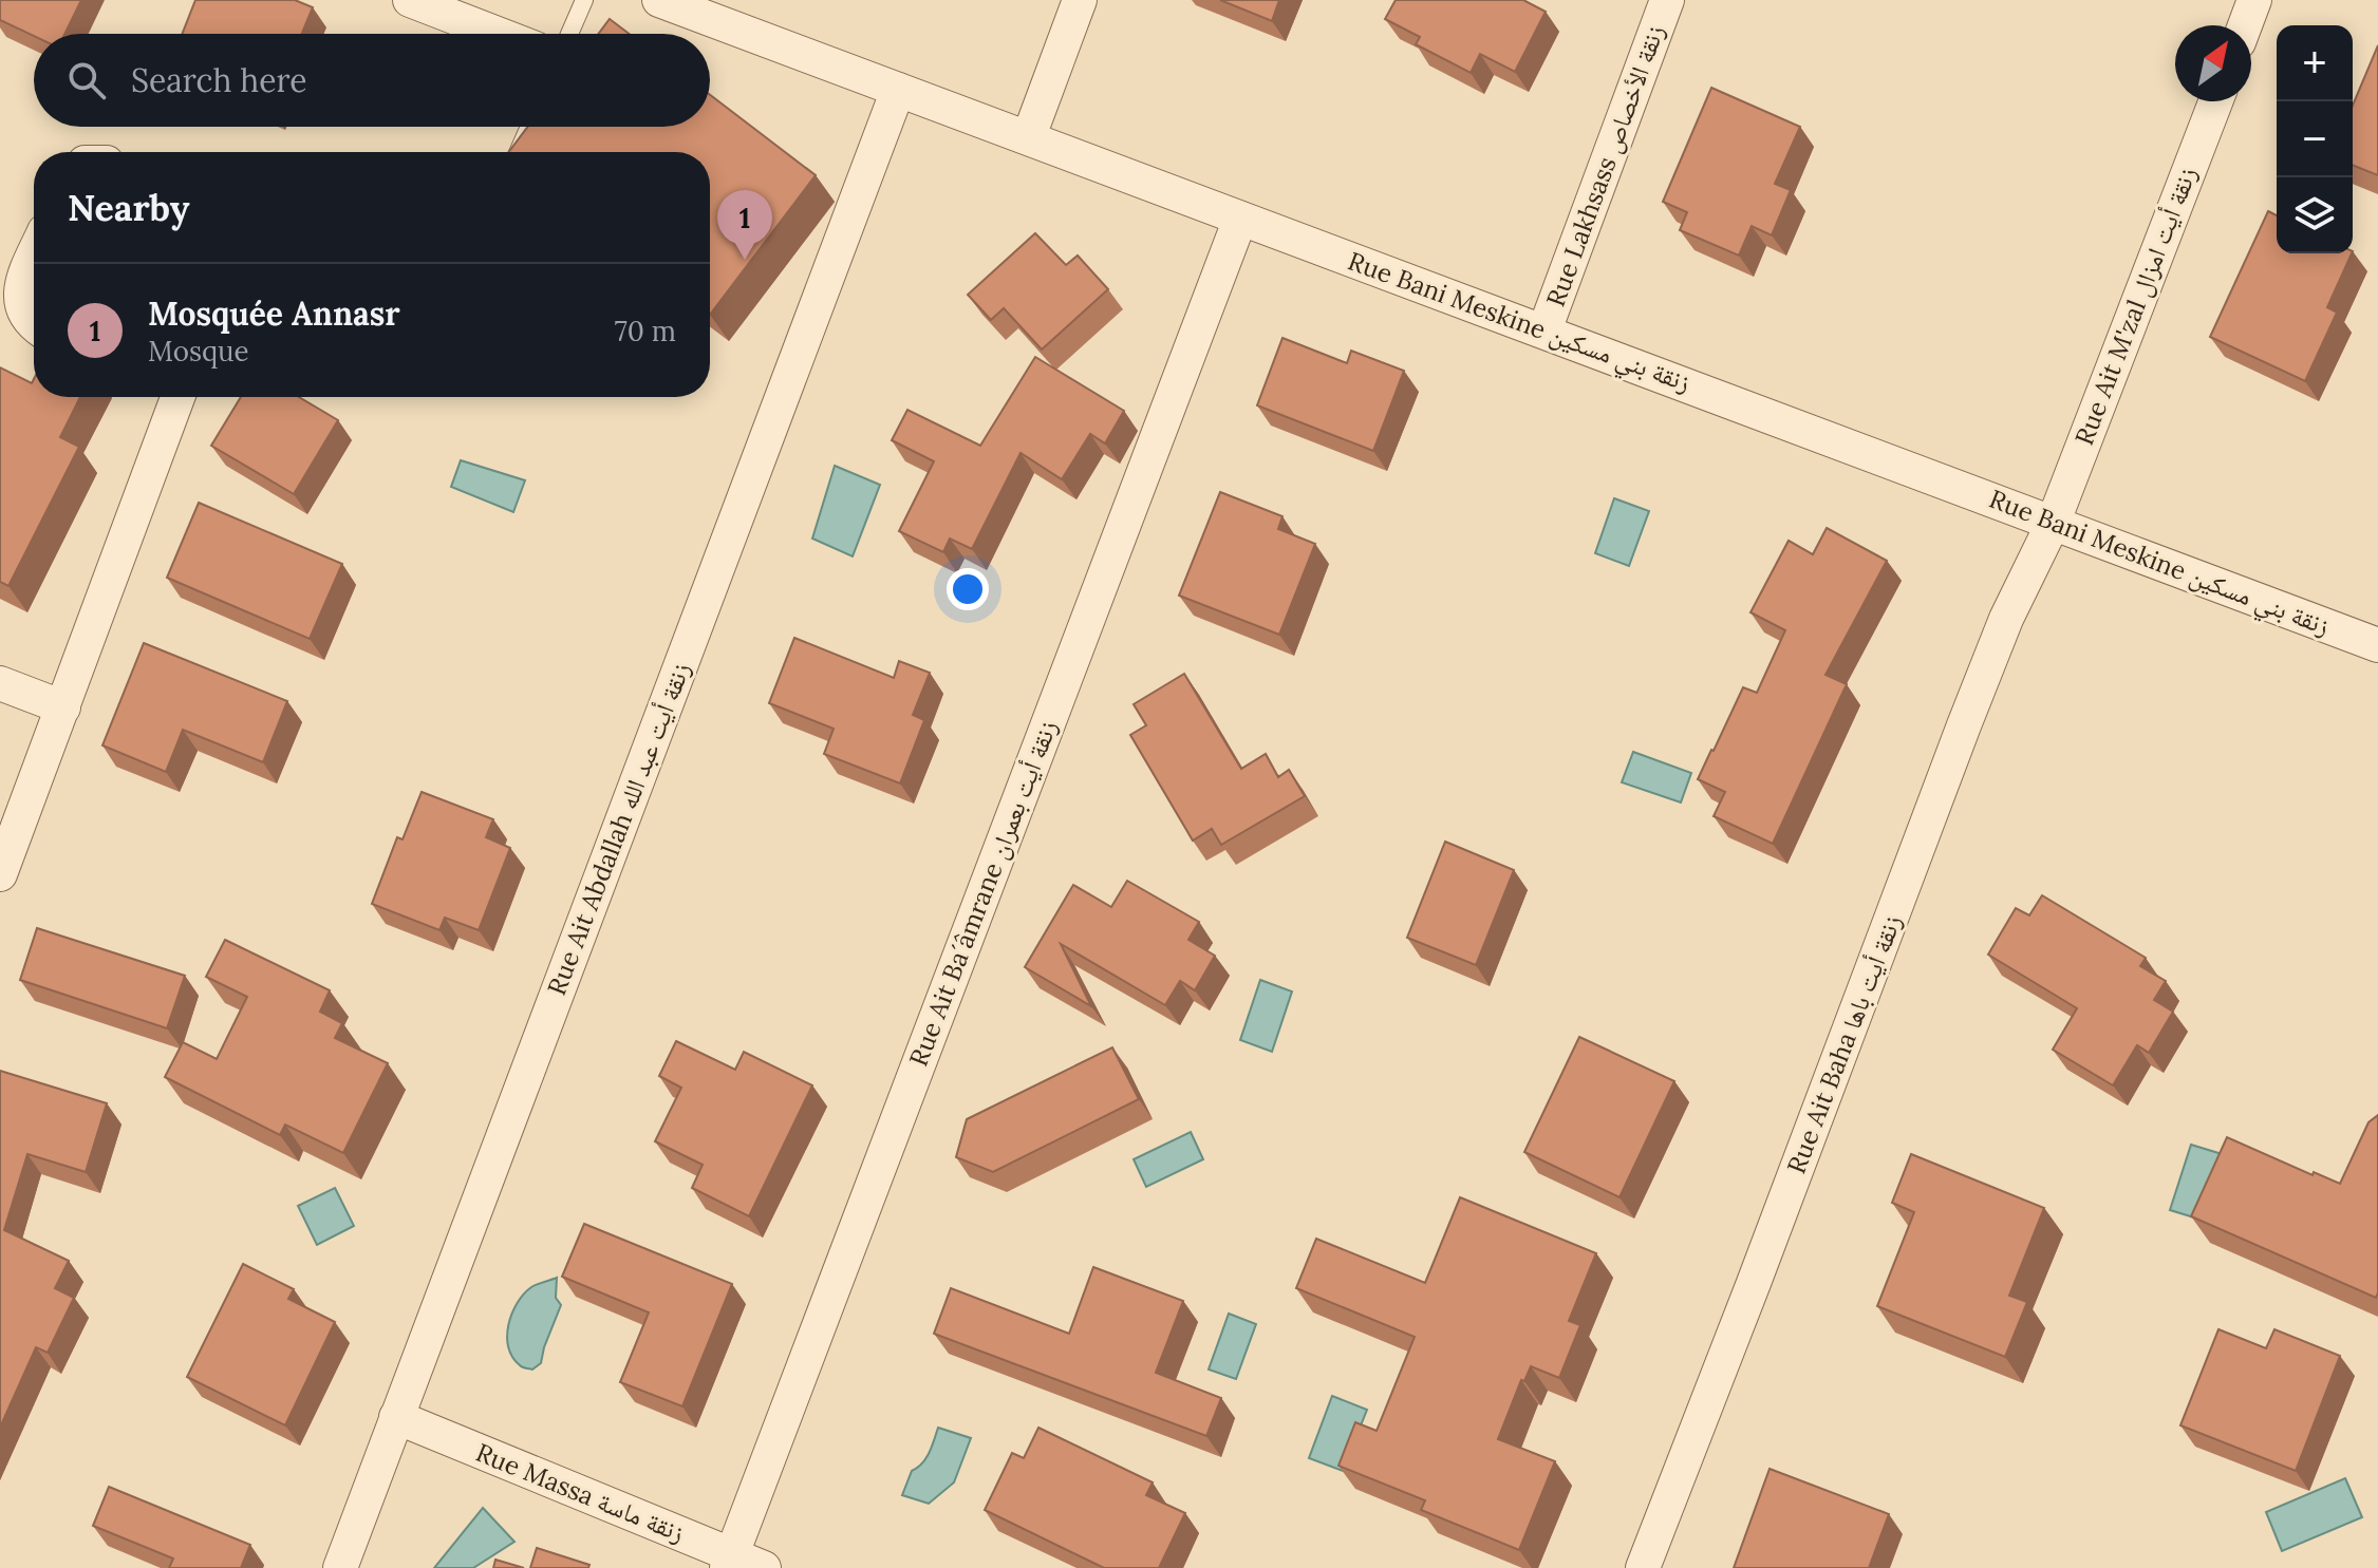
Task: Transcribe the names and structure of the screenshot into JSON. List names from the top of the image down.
{
  "streets": {
    "street": [
      "Rue Lakhsass زنقة الأخصاص",
      "Rue Ait M'zal زنقة أيت امزال",
      "Rue Bani Meskine زنقة بني مسكين",
      "Rue Ait Abdallah زنقة أيت عبد الله",
      "Rue Ait Ba´âmrane زنقة أيت بعمران",
      "Rue Ait Baha زنقة أيت باها",
      "Rue Massa زنقة ماسة"
    ]
  },
  "crossings": [
    ["Rue Lakhsass زنقة الأخصاص", "Rue Bani Meskine زنقة بني مسكين"],
    ["Rue Ait M'zal زنقة أيت امزال", "Rue Bani Meskine زنقة بني مسكين"],
    ["Rue Ait M'zal زنقة أيت امزال", "Rue Ait Baha زنقة أيت باها"],
    ["Rue Bani Meskine زنقة بني مسكين", "Rue Ait Abdallah زنقة أيت عبد الله"],
    ["Rue Bani Meskine زنقة بني مسكين", "Rue Ait Ba´âmrane زنقة أيت بعمران"],
    ["Rue Bani Meskine زنقة بني مسكين", "Rue Ait Baha زنقة أيت باها"],
    ["Rue Ait Abdallah زنقة أيت عبد الله", "Rue Massa زنقة ماسة"],
    ["Rue Ait Ba´âmrane زنقة أيت بعمران", "Rue Massa زنقة ماسة"]
  ],
  "north": "top right",
  "page": {
    "map_buttons": ["+", "−"],
    "search": "Search here",
    "heading": "Nearby",
    "pins": "1",
    "list": [
      {
        "mark": "1",
        "name": "Mosquée Annasr",
        "note": "Mosque",
        "value": "70 m"
      }
    ]
  }
}
